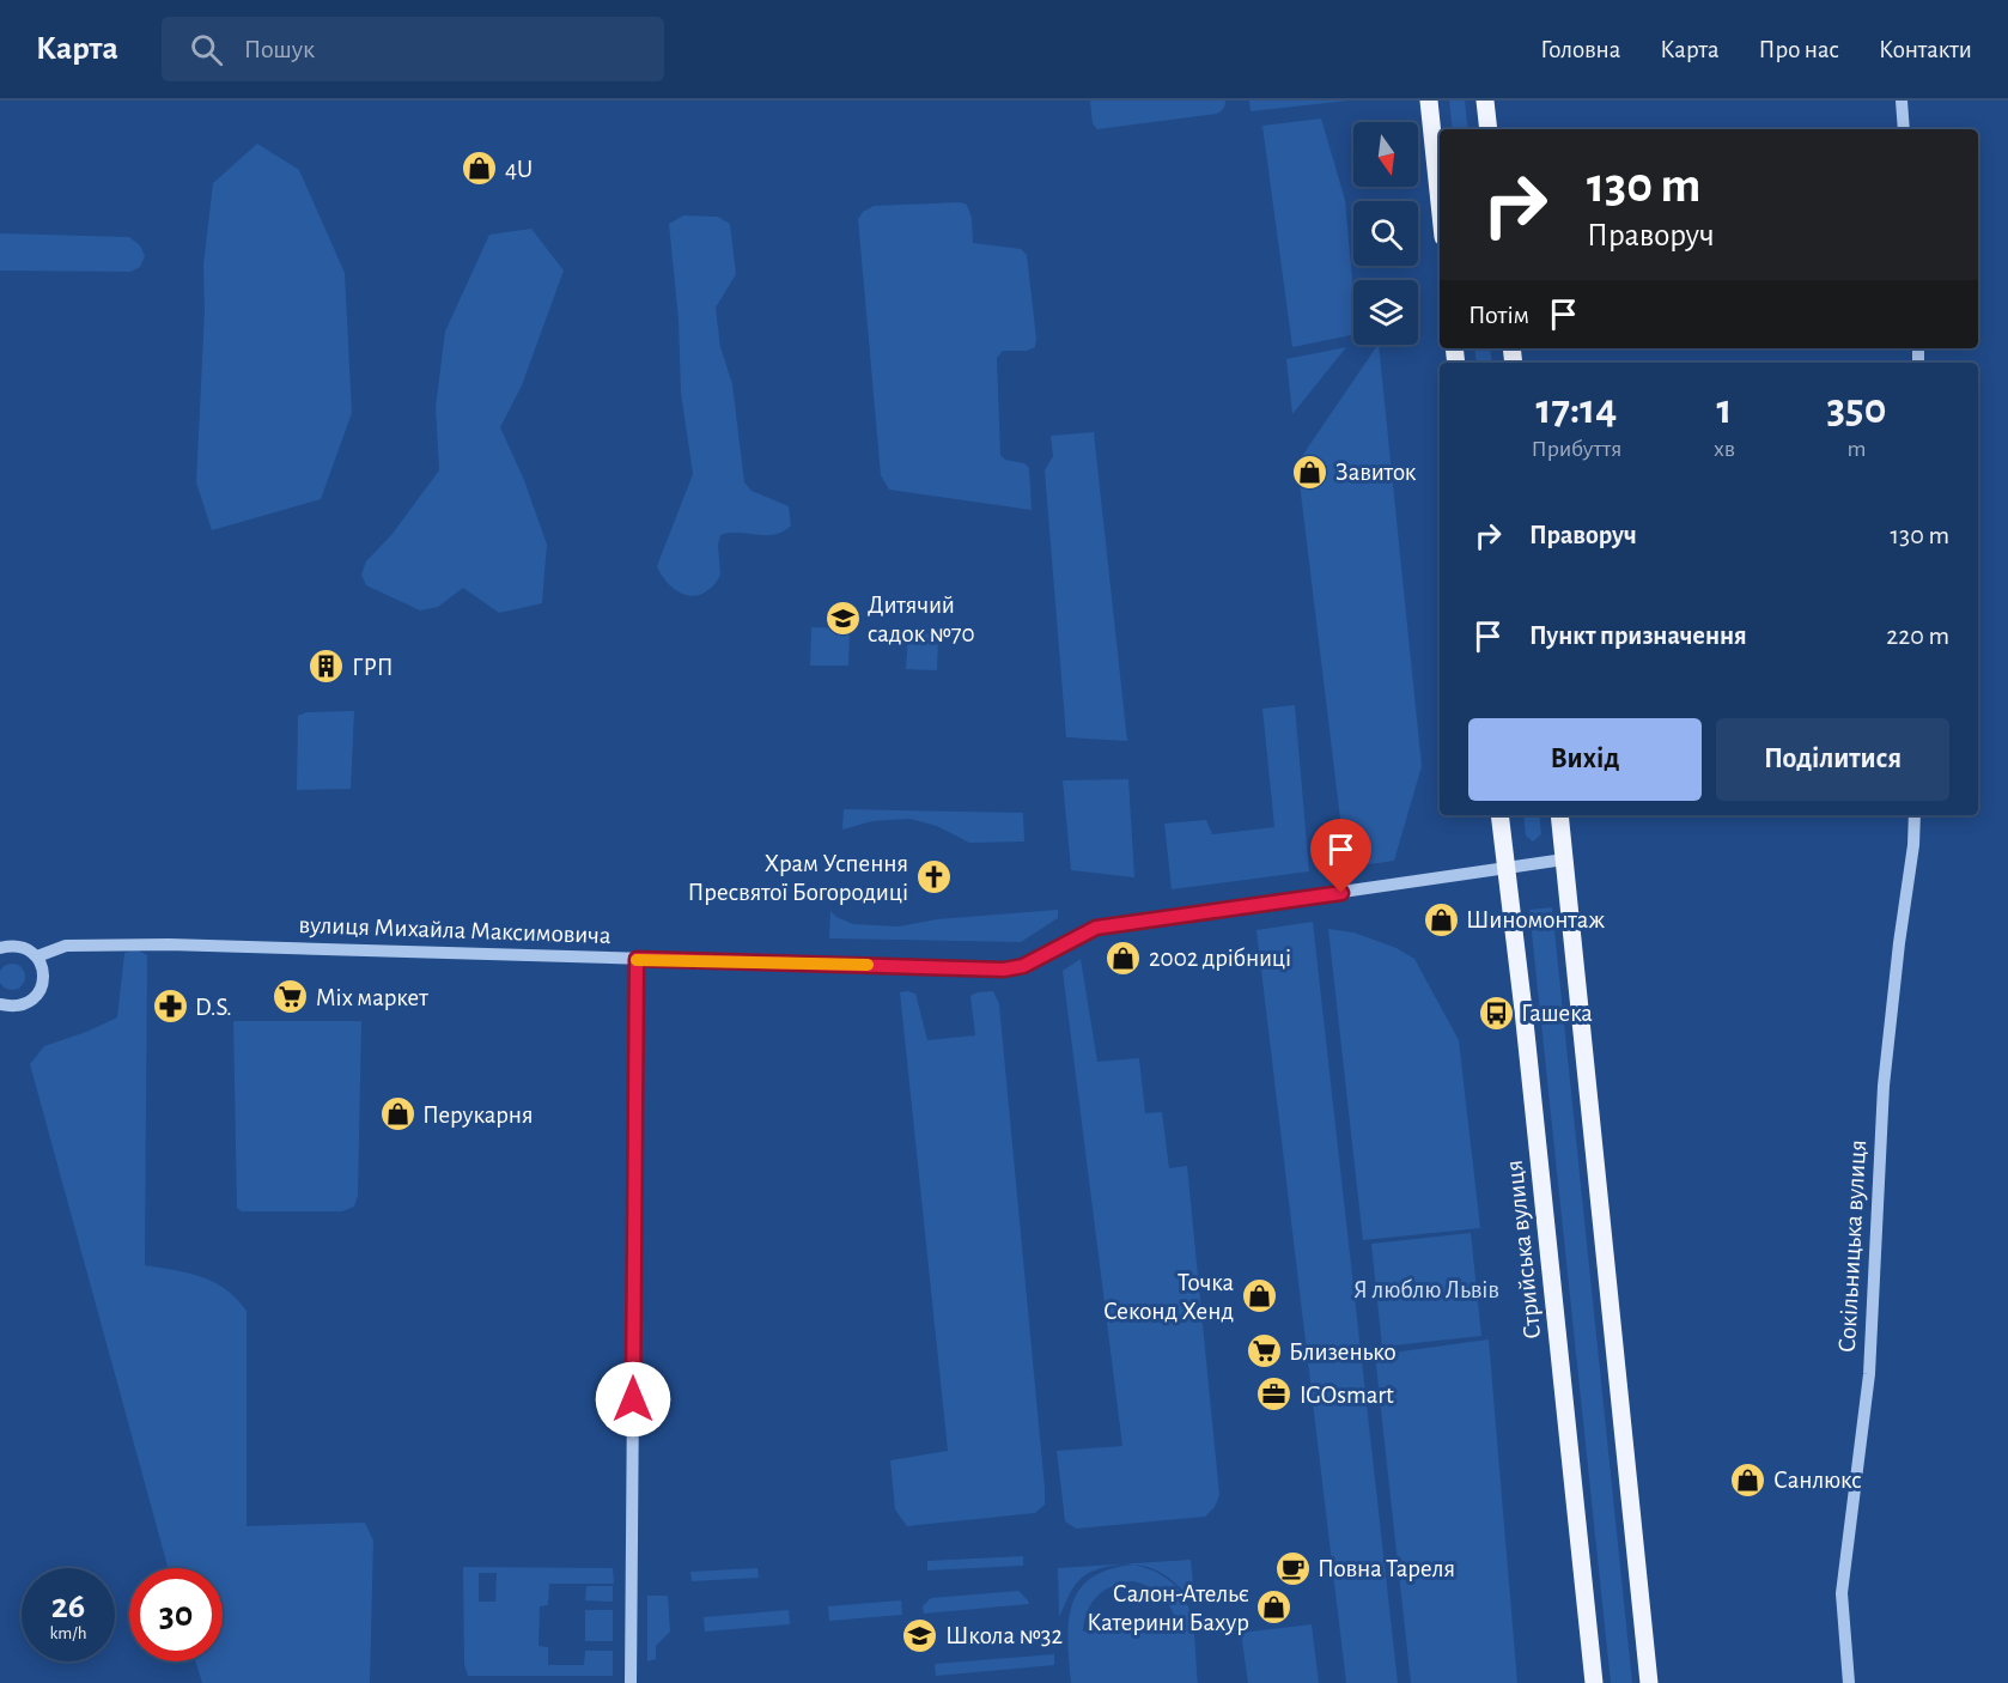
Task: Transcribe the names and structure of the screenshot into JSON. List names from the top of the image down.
{
  "streets": {
    "main road": ["Стрийська вулиця"],
    "street": ["вулиця Михайла Максимовича", "Сокільницька вулиця"]
  },
  "crossings": [
    ["вулиця Михайла Максимовича", "Стрийська вулиця"]
  ],
  "parks": ["Я люблю Львів"],
  "places": {
    "shop": [
      "4U",
      "Завиток",
      "Шиномонтаж",
      "2002 дрібниці",
      "Перукарня",
      "Точка Секонд Хенд",
      "Санлюкс",
      "Салон-Ательє Катерини Бахур"
    ],
    "school or university": ["Дитячий садок №70", "Школа №32"],
    "building": ["ГРП"],
    "church": ["Храм Успення Пресвятої Богородиці"],
    "supermarket": ["Mix маркет", "Близенько"],
    "pharmacy": ["D.S."],
    "bus stop": ["Гашека"],
    "office": ["IGOsmart"],
    "cafe": ["Повна Тареля"]
  },
  "north": "bottom",
  "page": {
    "header": "Карта",
    "search": "Пошук",
    "nav": [
      "Головна",
      "Карта",
      "Про нас",
      "Контакти"
    ],
    "turn": ["130 m", "Праворуч"],
    "then": "Потім",
    "eta": [
      "17:14",
      "Прибуття",
      "1",
      "хв",
      "350",
      "m"
    ],
    "list": [
      {
        "name": "Праворуч",
        "value": "130 m"
      },
      {
        "name": "Пункт призначення",
        "value": "220 m"
      }
    ],
    "buttons": ["Вихід", "Поділитися"],
    "speed": "26 km/h",
    "limit": "30"
  }
}
